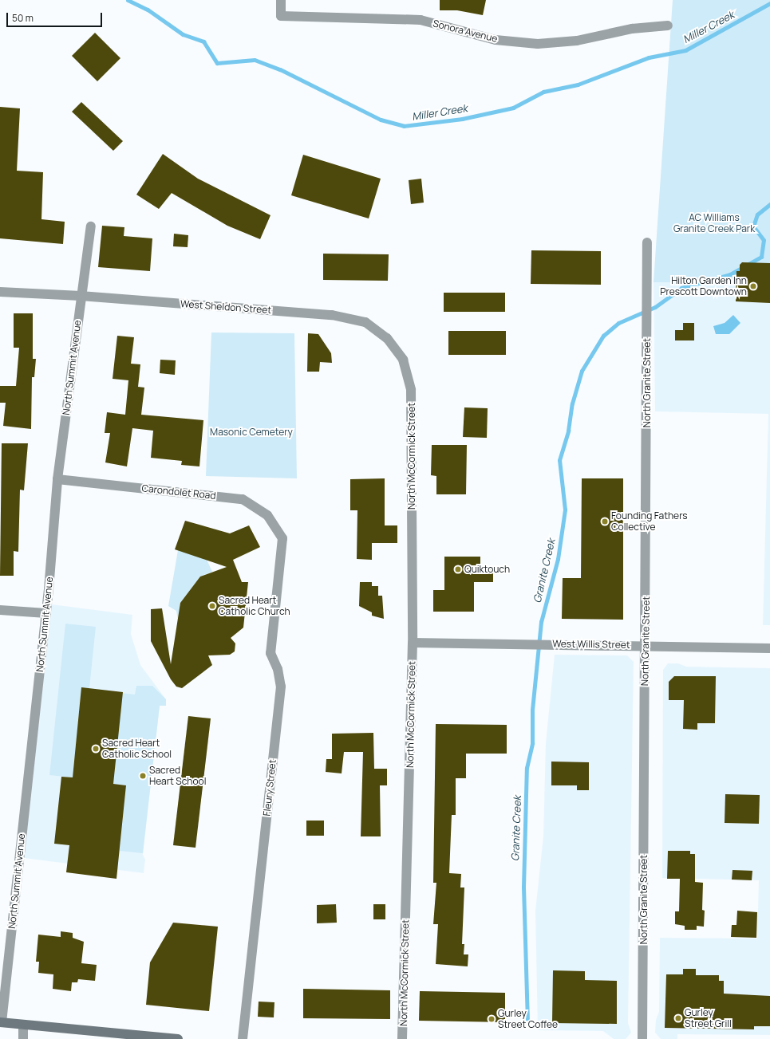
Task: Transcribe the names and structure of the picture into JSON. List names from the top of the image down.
{
  "streets": {
    "street": [
      "Sonora Avenue",
      "West Sheldon Street",
      "North Summit Avenue",
      "North Granite Street",
      "North McCormick Street",
      "Carondolet Road",
      "West Willis Street",
      "Fleury Street"
    ]
  },
  "crossings": [
    ["West Sheldon Street", "North Summit Avenue"],
    ["West Sheldon Street", "North McCormick Street"],
    ["North Summit Avenue", "Carondolet Road"],
    ["North Granite Street", "West Willis Street"],
    ["North McCormick Street", "West Willis Street"],
    ["Carondolet Road", "Fleury Street"]
  ],
  "water": ["Miller Creek", "Granite Creek"],
  "parks": ["AC Williams Granite Creek Park", "Masonic Cemetery"],
  "places": [
    "Hilton Garden Inn Prescott Downtown",
    "Founding Fathers Collective",
    "Quiktouch",
    "Sacred Heart Catholic Church",
    "Sacred Heart Catholic School",
    "Sacred Heart School",
    "Gurley Street Grill",
    "Gurley Street Coffee"
  ],
  "scale_bar": "50 m"
}
